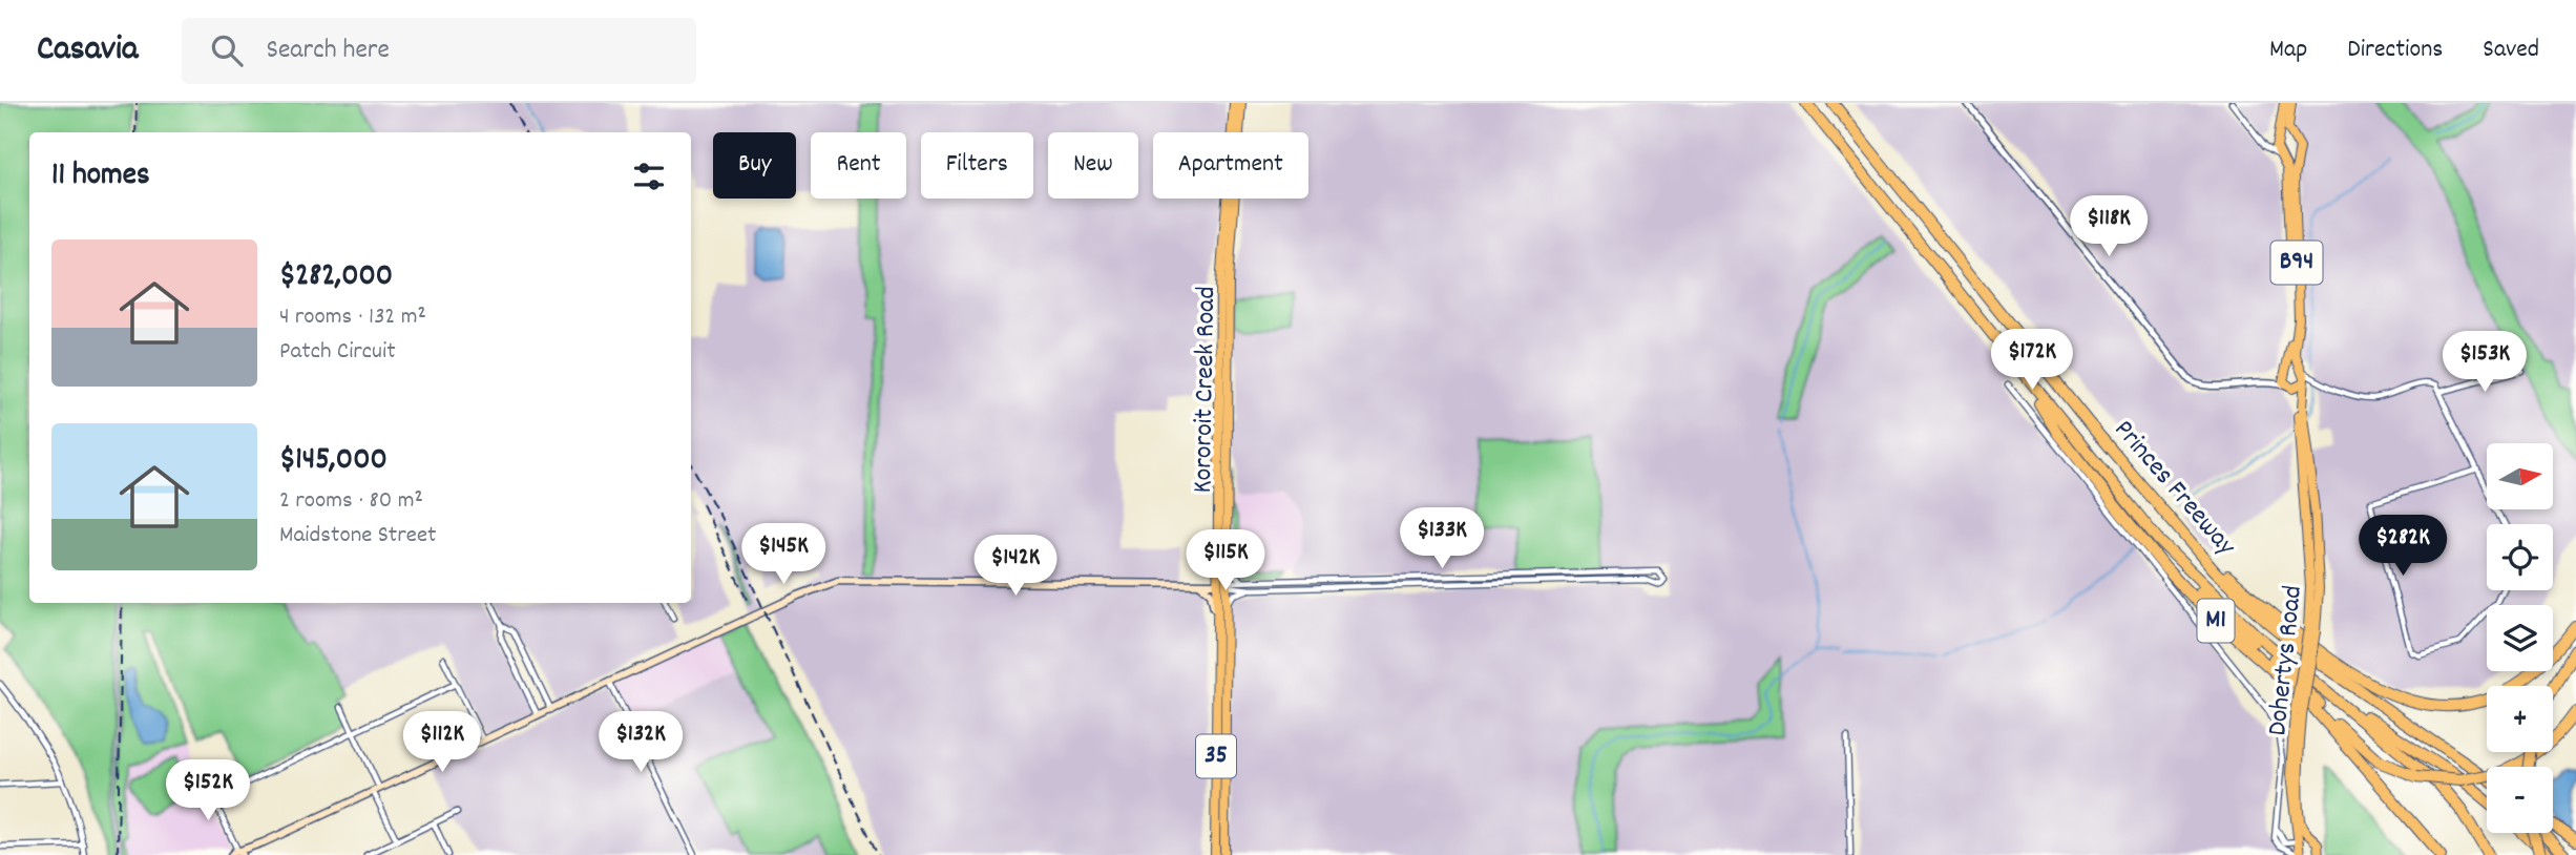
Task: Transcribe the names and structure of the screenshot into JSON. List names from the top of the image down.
{
  "streets": {
    "highway": ["Princes Freeway", "M1"],
    "main road": [
      "B94",
      "Kororoit Creek Road",
      "Dohertys Road",
      "35"
    ]
  },
  "crossings": [
    ["B94", "Dohertys Road"],
    ["Princes Freeway", "M1"]
  ],
  "north": "right",
  "page": {
    "header": "Casavia",
    "search": "Search here",
    "nav": ["Map", "Directions", "Saved"],
    "chip": [
      "Buy",
      "Rent",
      "Filters",
      "New",
      "Apartment"
    ],
    "heading": "11 homes",
    "price": [
      "$118K",
      "$172K",
      "$153K",
      "$133K",
      "$282K",
      "$145K",
      "$115K",
      "$142K",
      "$112K",
      "$132K",
      "$152K"
    ],
    "list": [
      {
        "name": "$282,000",
        "note": "4 rooms · 132 m² · Patch Circuit"
      },
      {
        "name": "$145,000",
        "note": "2 rooms · 80 m² · Maidstone Street"
      }
    ],
    "map_buttons": ["+", "−"]
  }
}
